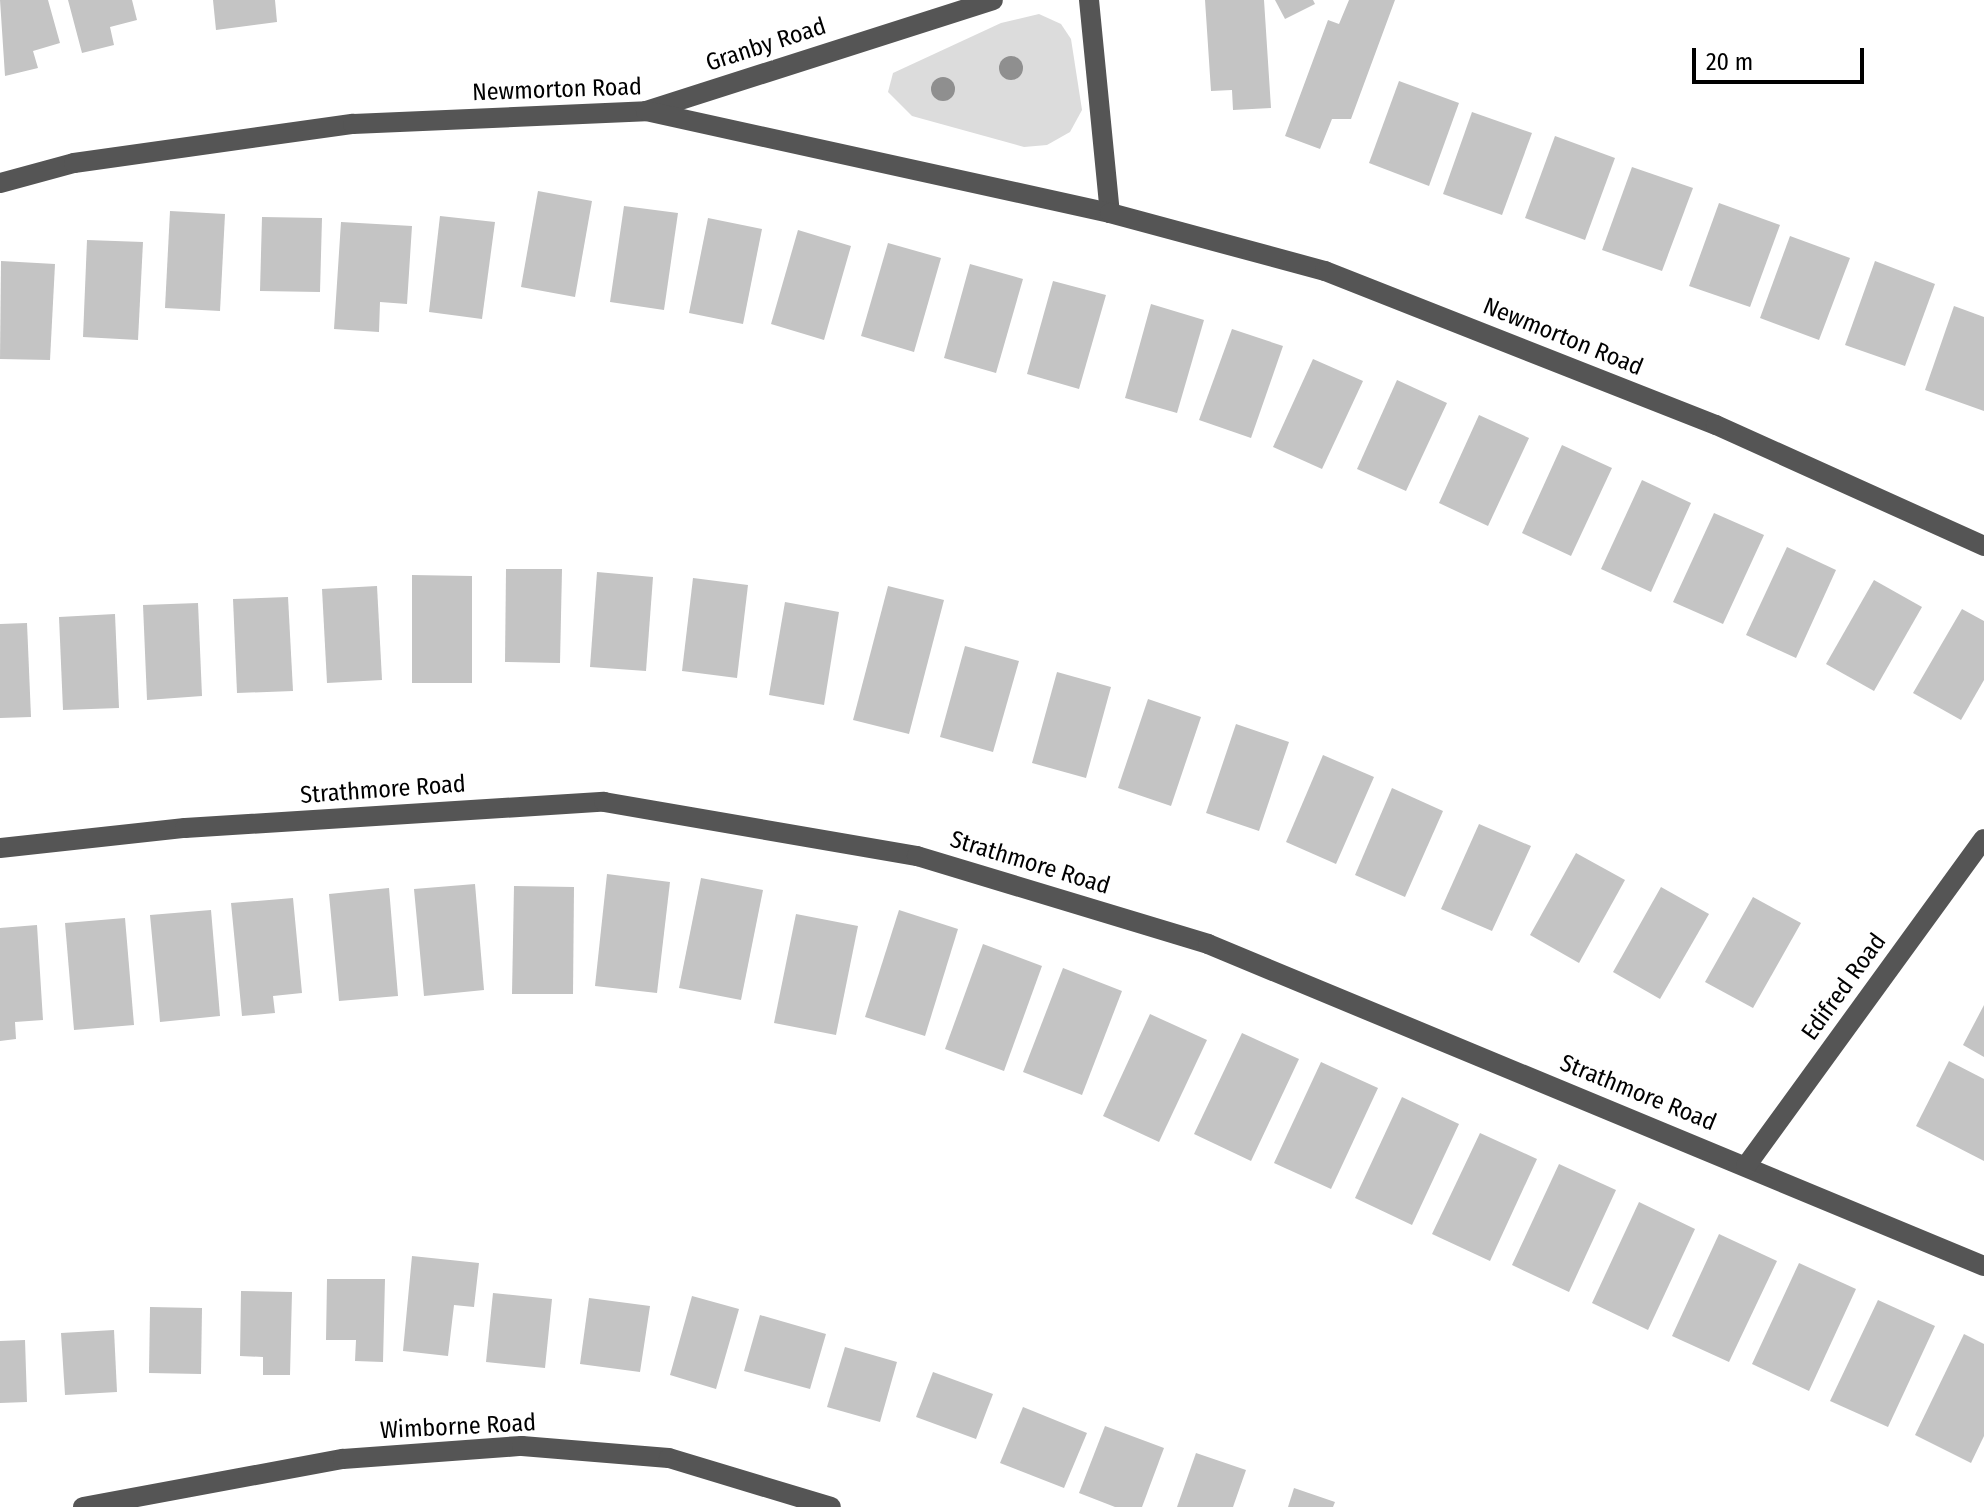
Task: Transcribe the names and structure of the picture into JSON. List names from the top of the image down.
{
  "streets": {
    "street": [
      "Granby Road",
      "Newmorton Road",
      "Strathmore Road",
      "Edifred Road",
      "Wimborne Road"
    ]
  },
  "crossings": [
    ["Granby Road", "Newmorton Road"],
    ["Strathmore Road", "Edifred Road"]
  ],
  "scale_bar": "20 m"
}
